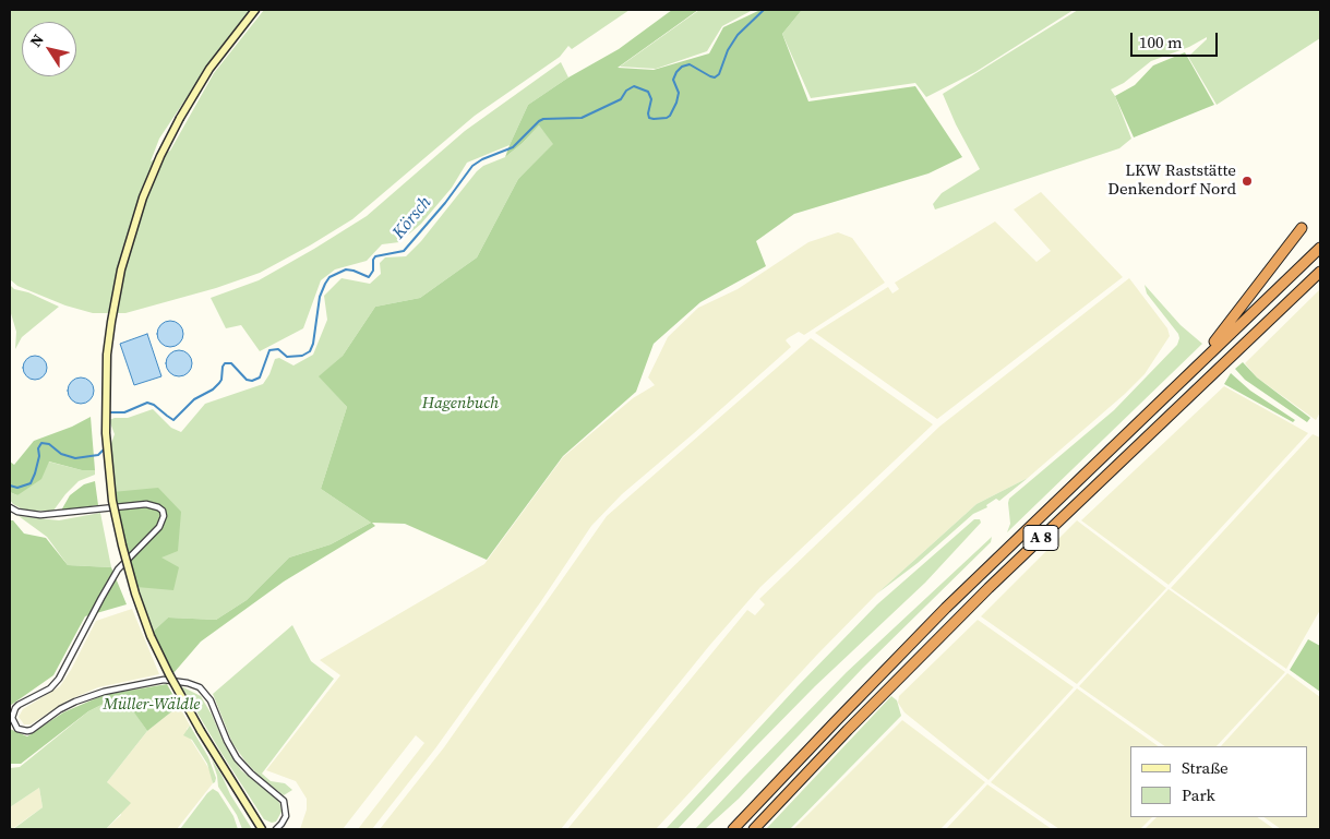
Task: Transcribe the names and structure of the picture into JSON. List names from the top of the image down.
{
  "streets": {
    "highway": ["A 8"]
  },
  "water": ["Körsch"],
  "parks": ["Hagenbuch", "Müller-Wäldle"],
  "places": ["LKW Raststätte Denkendorf Nord"],
  "legend": ["Straße", "Park"],
  "scale_bar": "100 m",
  "north": "top left"
}
